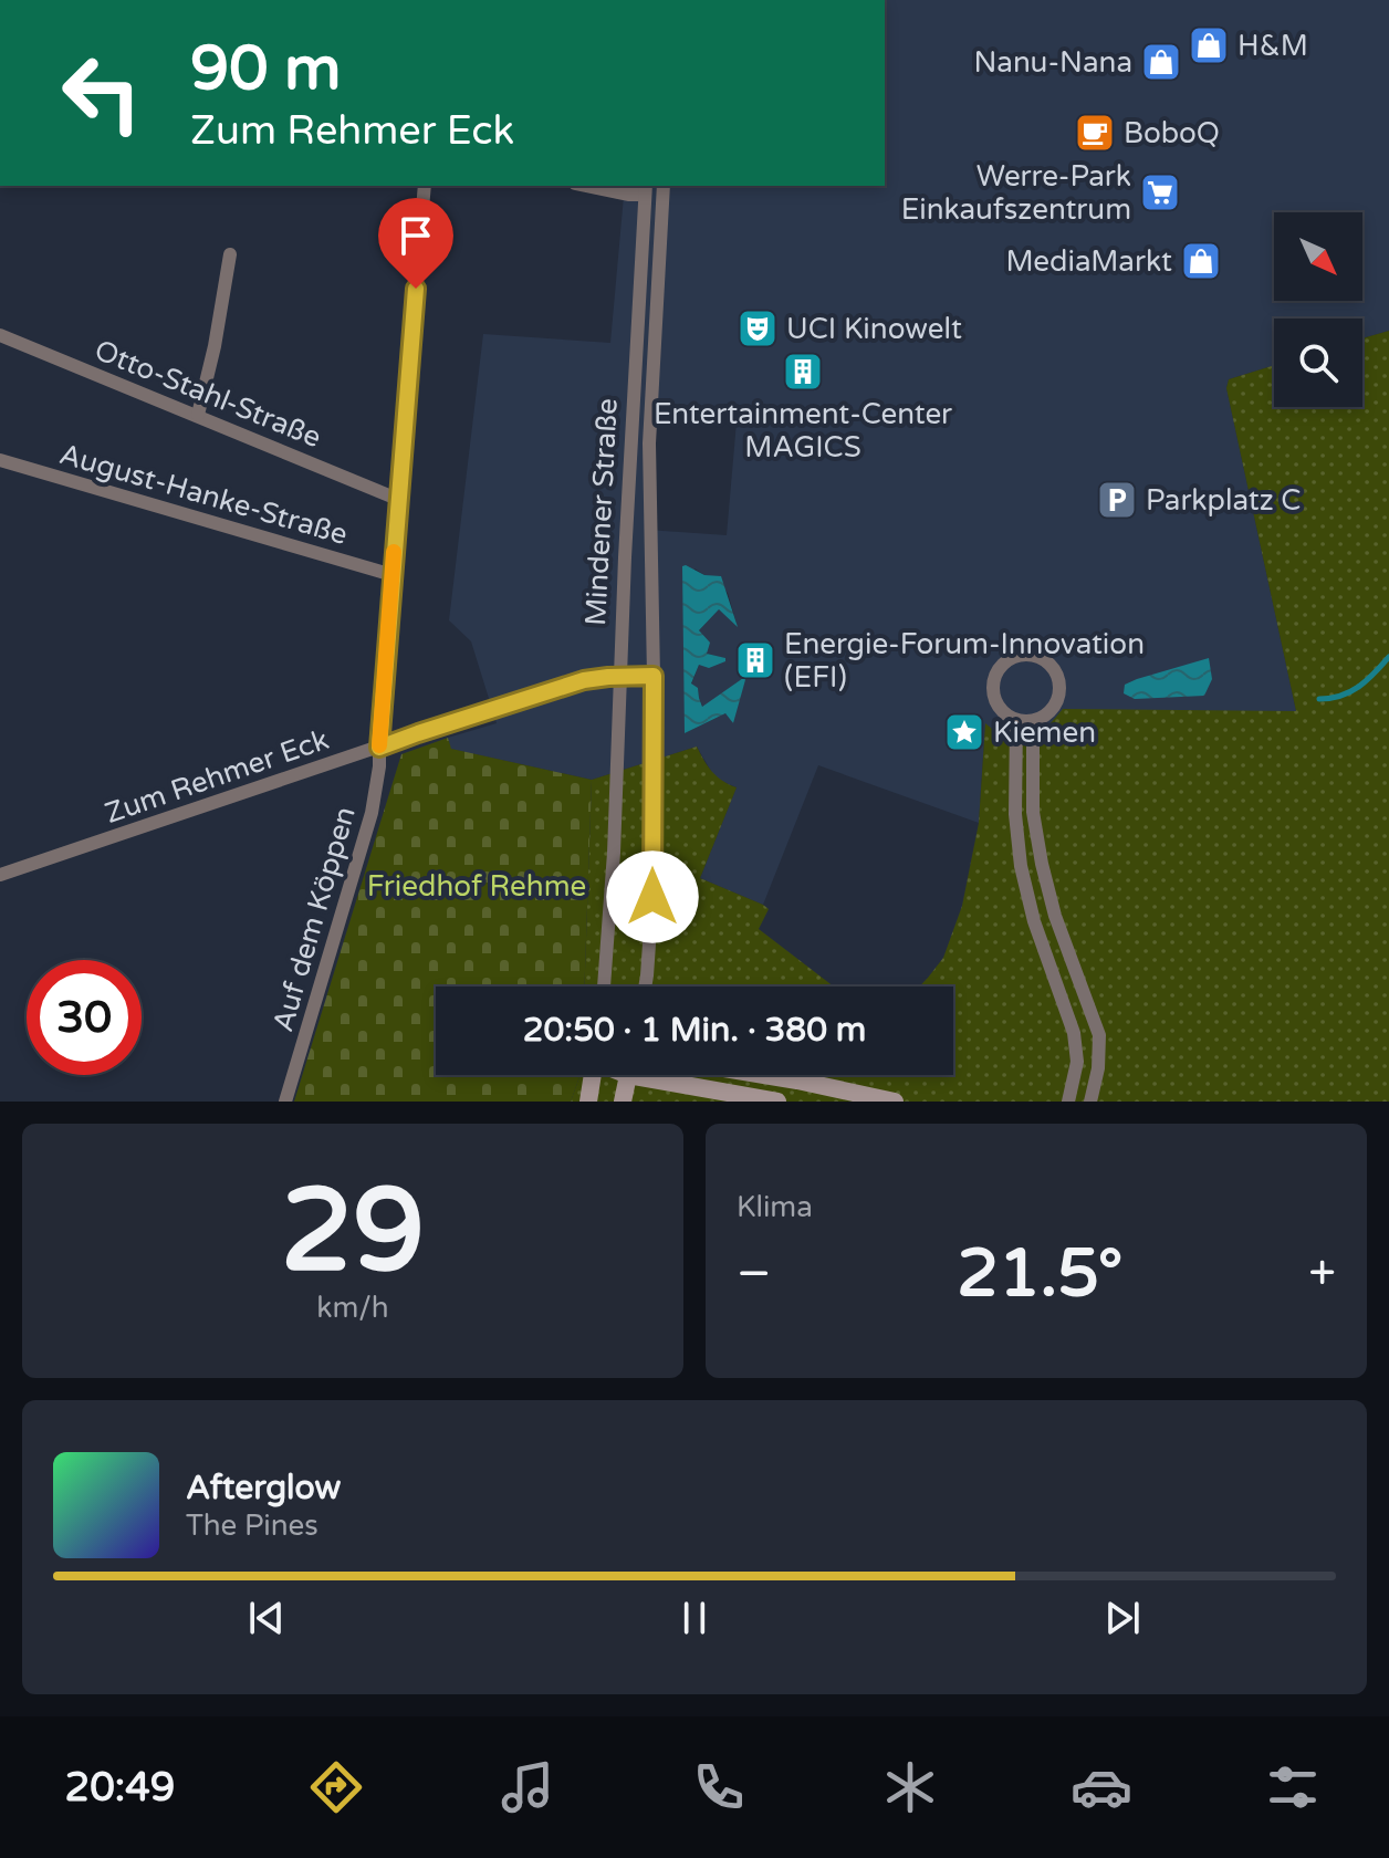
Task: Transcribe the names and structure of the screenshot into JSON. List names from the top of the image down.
{
  "streets": {
    "street": [
      "Otto-Stahl-Straße",
      "August-Hanke-Straße",
      "Mindener Straße",
      "Zum Rehmer Eck",
      "Auf dem Köppen"
    ]
  },
  "crossings": [
    ["Otto-Stahl-Straße", "Auf dem Köppen"],
    ["August-Hanke-Straße", "Auf dem Köppen"],
    ["Mindener Straße", "Zum Rehmer Eck"],
    ["Zum Rehmer Eck", "Auf dem Köppen"]
  ],
  "parks": ["Friedhof Rehme"],
  "places": {
    "shop": ["H&M", "Nanu-Nana", "MediaMarkt"],
    "cafe": ["BoboQ"],
    "supermarket": ["Werre-Park Einkaufszentrum"],
    "theatre": ["UCI Kinowelt"],
    "building": ["Entertainment-Center MAGICS", "Energie-Forum-Innovation (EFI)"],
    "parking": ["Parkplatz C"],
    "place": ["Kiemen"]
  },
  "north": "bottom right",
  "page": {
    "turn": ["90 m", "Zum Rehmer Eck"],
    "limit": "30",
    "trip": "20:50 · 1 Min. · 380 m",
    "tile": [
      ["29", "km/h"],
      "Klima"
    ],
    "heat": ["−", "21.5°", "+"],
    "song": ["Afterglow", "The Pines"],
    "tabs": "20:49"
  }
}
